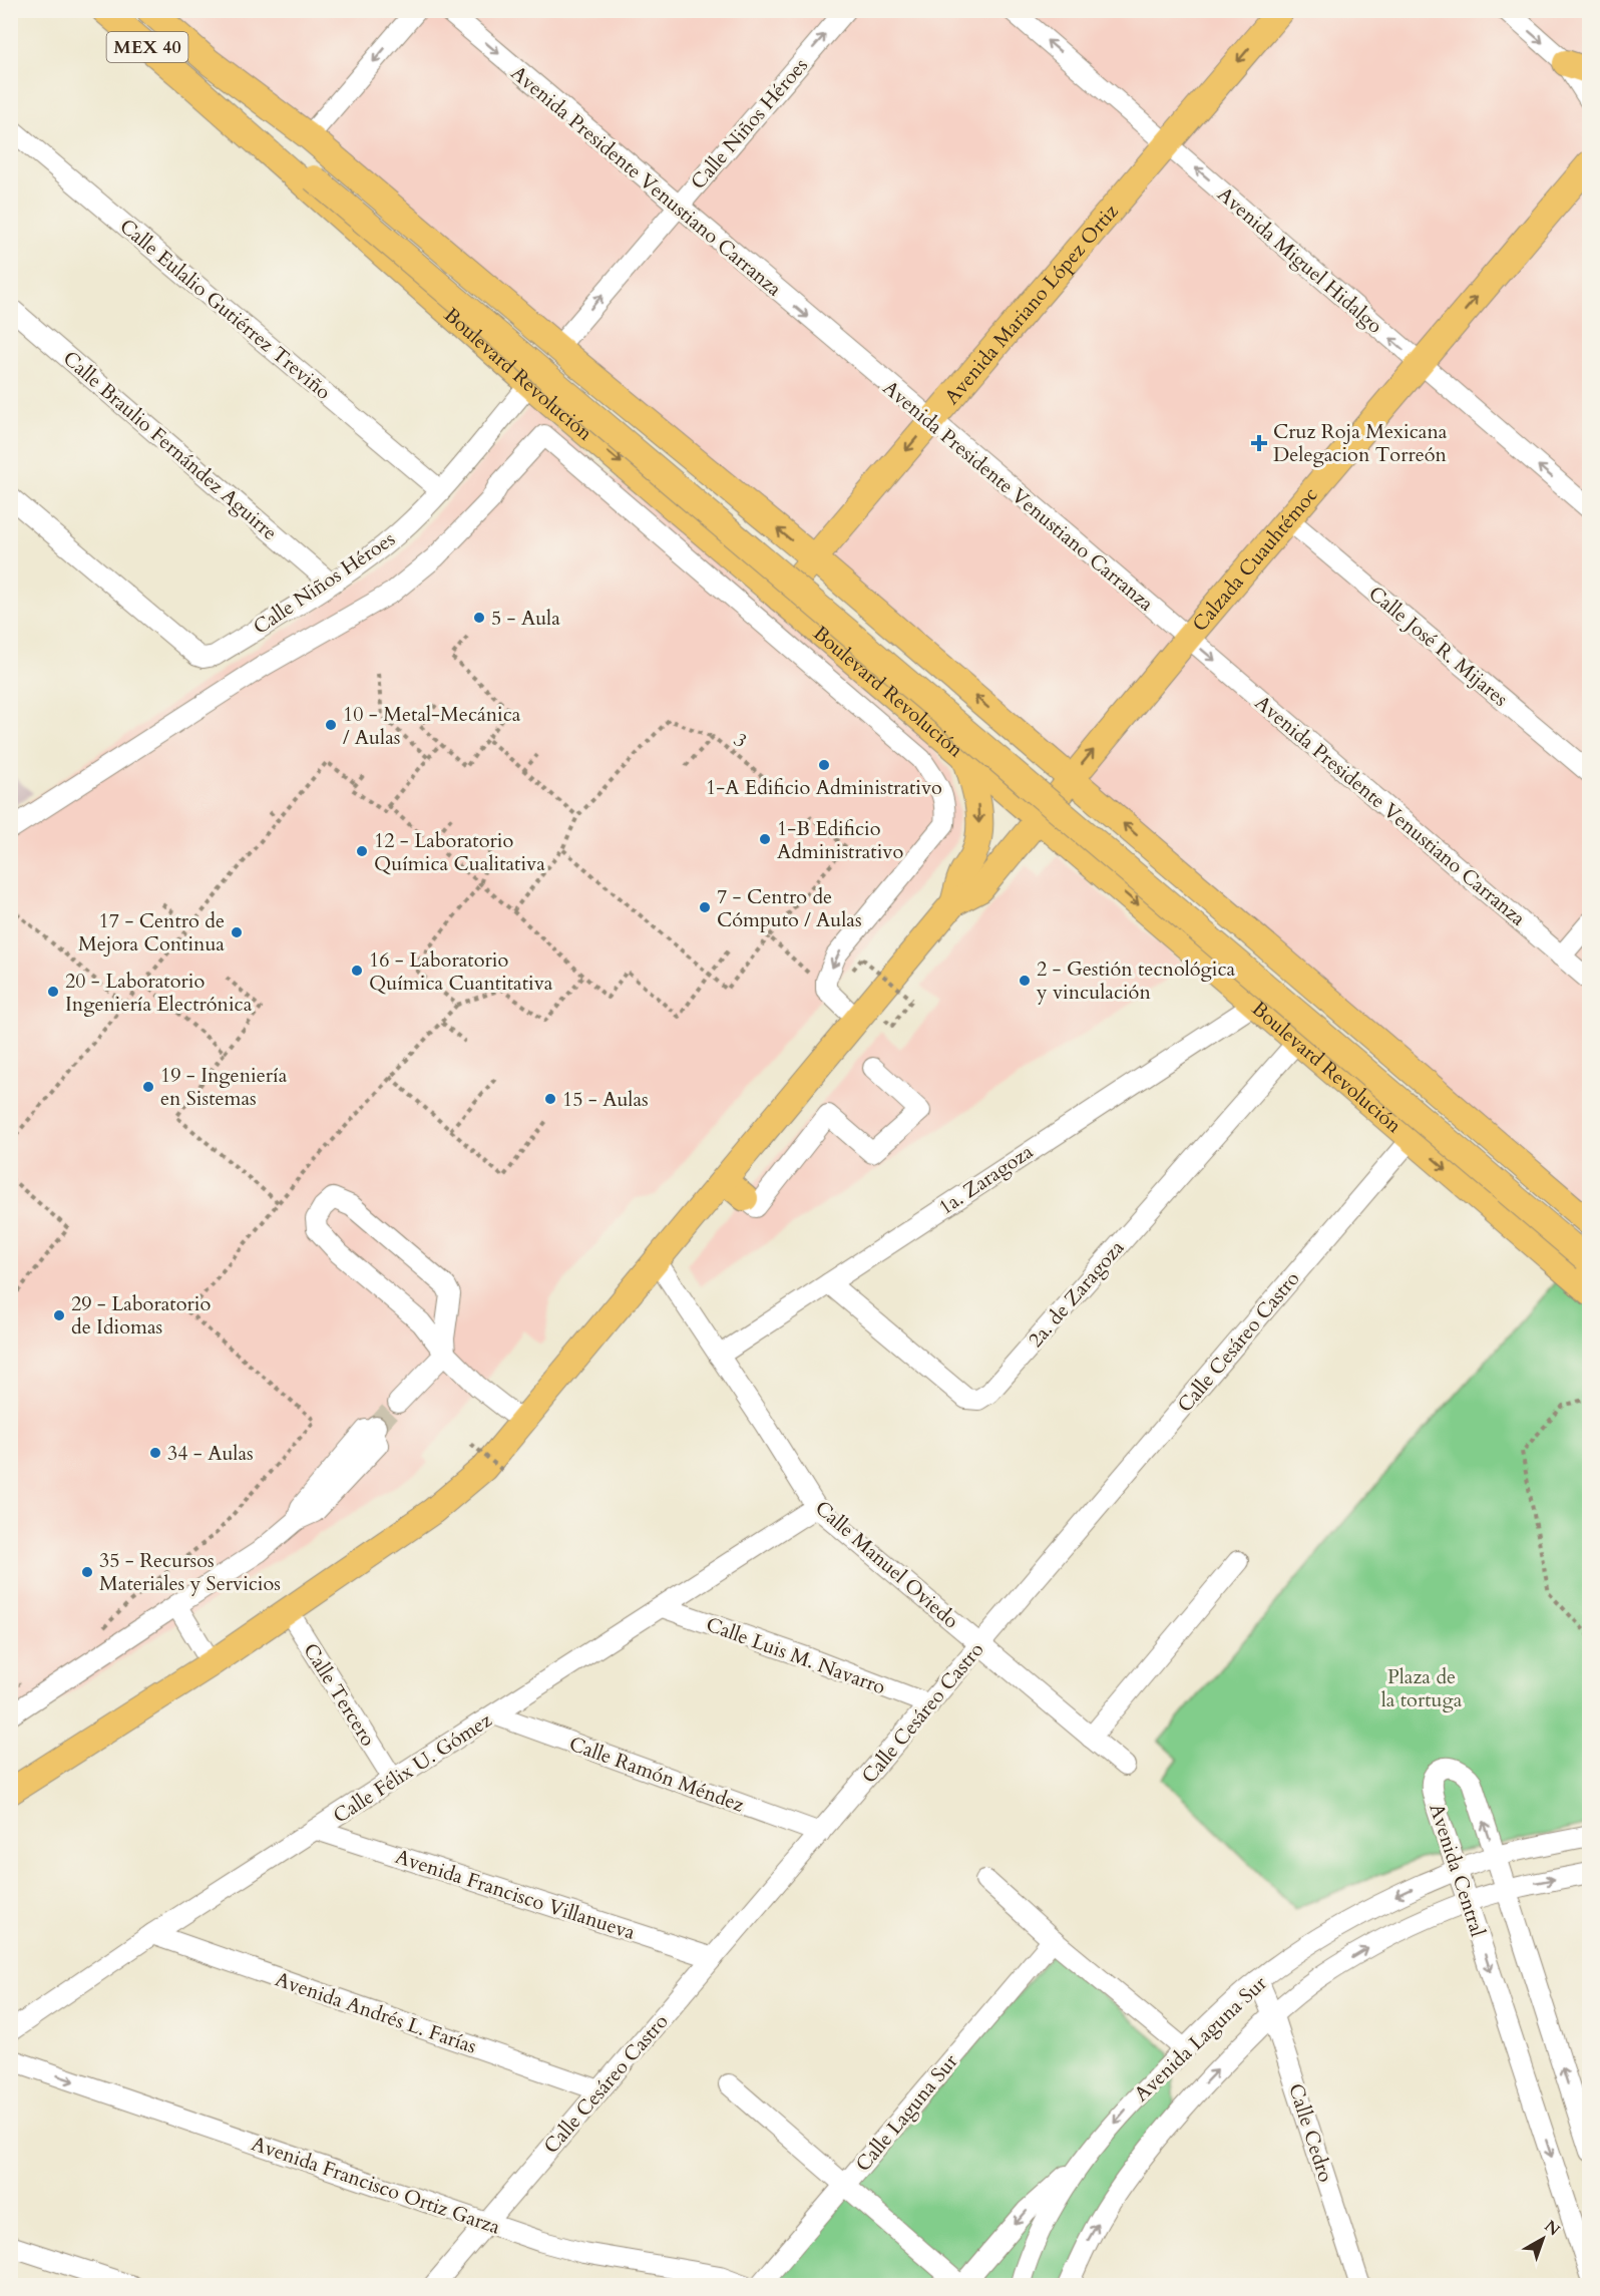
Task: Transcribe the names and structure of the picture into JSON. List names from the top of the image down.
{
  "streets": {
    "main road": [
      "MEX 40",
      "Avenida Mariano López Ortiz",
      "Boulevard Revolución",
      "Calzada Cuauhtémoc"
    ],
    "street": [
      "Calle Niños Héroes",
      "Avenida Presidente Venustiano Carranza",
      "Avenida Miguel Hidalgo",
      "Calle Eulalio Gutiérrez Treviño",
      "Calle Braulio Fernández Aguirre",
      "Calle José R. Mijares",
      "1a. Zaragoza",
      "2a. de Zaragoza",
      "Calle Cesáreo Castro",
      "Calle Manuel Oviedo",
      "Calle Luis M. Navarro",
      "Calle Tercero",
      "Calle Félix U. Gómez",
      "Calle Ramón Méndez",
      "Avenida Central",
      "Avenida Francisco Villanueva",
      "Avenida Andrés L. Farías",
      "Avenida Laguna Sur",
      "Calle Laguna Sur",
      "Calle Cedro",
      "Avenida Francisco Ortiz Garza"
    ],
    "path": ["3"]
  },
  "crossings": [
    ["MEX 40", "Calle Niños Héroes"],
    ["MEX 40", "Avenida Mariano López Ortiz"],
    ["MEX 40", "Boulevard Revolución"],
    ["MEX 40", "Calzada Cuauhtémoc"],
    ["Calle Niños Héroes", "Avenida Presidente Venustiano Carranza"],
    ["Calle Niños Héroes", "Calle Eulalio Gutiérrez Treviño"],
    ["Calle Niños Héroes", "Boulevard Revolución"],
    ["Calle Niños Héroes", "Calle Braulio Fernández Aguirre"],
    ["Avenida Presidente Venustiano Carranza", "Avenida Mariano López Ortiz"],
    ["Avenida Presidente Venustiano Carranza", "Calzada Cuauhtémoc"],
    ["Avenida Miguel Hidalgo", "Avenida Mariano López Ortiz"],
    ["Avenida Miguel Hidalgo", "Calzada Cuauhtémoc"],
    ["Avenida Mariano López Ortiz", "Boulevard Revolución"],
    ["Boulevard Revolución", "Calzada Cuauhtémoc"],
    ["Boulevard Revolución", "1a. Zaragoza"],
    ["Boulevard Revolución", "2a. de Zaragoza"],
    ["Boulevard Revolución", "Calle Cesáreo Castro"],
    ["Calzada Cuauhtémoc", "Calle José R. Mijares"],
    ["1a. Zaragoza", "2a. de Zaragoza"],
    ["1a. Zaragoza", "Calle Manuel Oviedo"],
    ["Calle Cesáreo Castro", "Calle Manuel Oviedo"],
    ["Calle Cesáreo Castro", "Calle Luis M. Navarro"],
    ["Calle Cesáreo Castro", "Calle Ramón Méndez"],
    ["Calle Cesáreo Castro", "Avenida Francisco Villanueva"],
    ["Calle Cesáreo Castro", "Avenida Andrés L. Farías"],
    ["Calle Cesáreo Castro", "Avenida Francisco Ortiz Garza"],
    ["Calle Manuel Oviedo", "Calle Félix U. Gómez"],
    ["Calle Luis M. Navarro", "Calle Félix U. Gómez"],
    ["Calle Tercero", "Calle Félix U. Gómez"],
    ["Calle Félix U. Gómez", "Calle Ramón Méndez"],
    ["Calle Félix U. Gómez", "Avenida Francisco Villanueva"],
    ["Calle Félix U. Gómez", "Avenida Andrés L. Farías"],
    ["Avenida Central", "Avenida Laguna Sur"],
    ["Avenida Laguna Sur", "Calle Cedro"]
  ],
  "one_way": [
    "Calle Niños Héroes",
    "Avenida Presidente Venustiano Carranza",
    "Avenida Miguel Hidalgo",
    "Avenida Mariano López Ortiz",
    "Calzada Cuauhtémoc",
    "Avenida Francisco Ortiz Garza"
  ],
  "parks": ["Plaza de la tortuga"],
  "places": {
    "health": ["Cruz Roja Mexicana Delegacion Torreón"],
    "other": [
      "5 - Aula",
      "10 - Metal-Mecánica / Aulas",
      "1-A Edificio Administrativo",
      "1-B Edificio Administrativo",
      "12 - Laboratorio Química Cualitativa",
      "7 - Centro de Cómputo / Aulas",
      "17 - Centro de Mejora Continua",
      "16 - Laboratorio Química Cuantitativa",
      "2 - Gestión tecnológica y vinculación",
      "20 - Laboratorio Ingeniería Electrónica",
      "19 - Ingeniería en Sistemas",
      "15 - Aulas",
      "29 - Laboratorio de Idiomas",
      "34 - Aulas",
      "35 - Recursos Materiales y Servicios"
    ]
  },
  "north": "top right"
}
